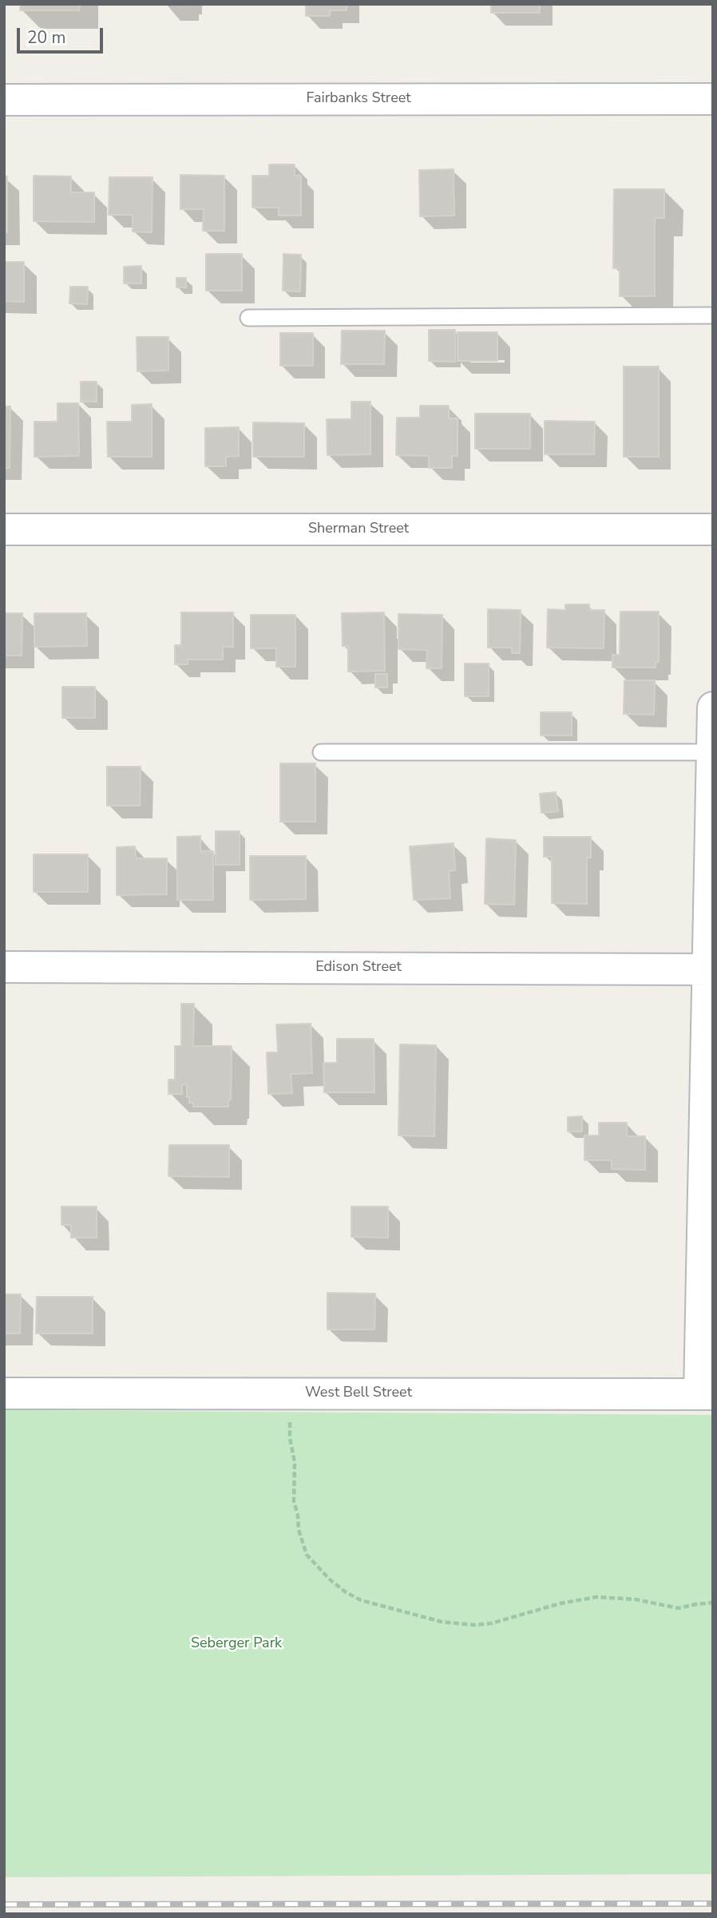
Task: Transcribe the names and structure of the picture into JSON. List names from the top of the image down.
{
  "streets": {
    "street": [
      "Fairbanks Street",
      "Sherman Street",
      "Edison Street",
      "West Bell Street"
    ]
  },
  "parks": ["Seberger Park"],
  "scale_bar": "20 m"
}
